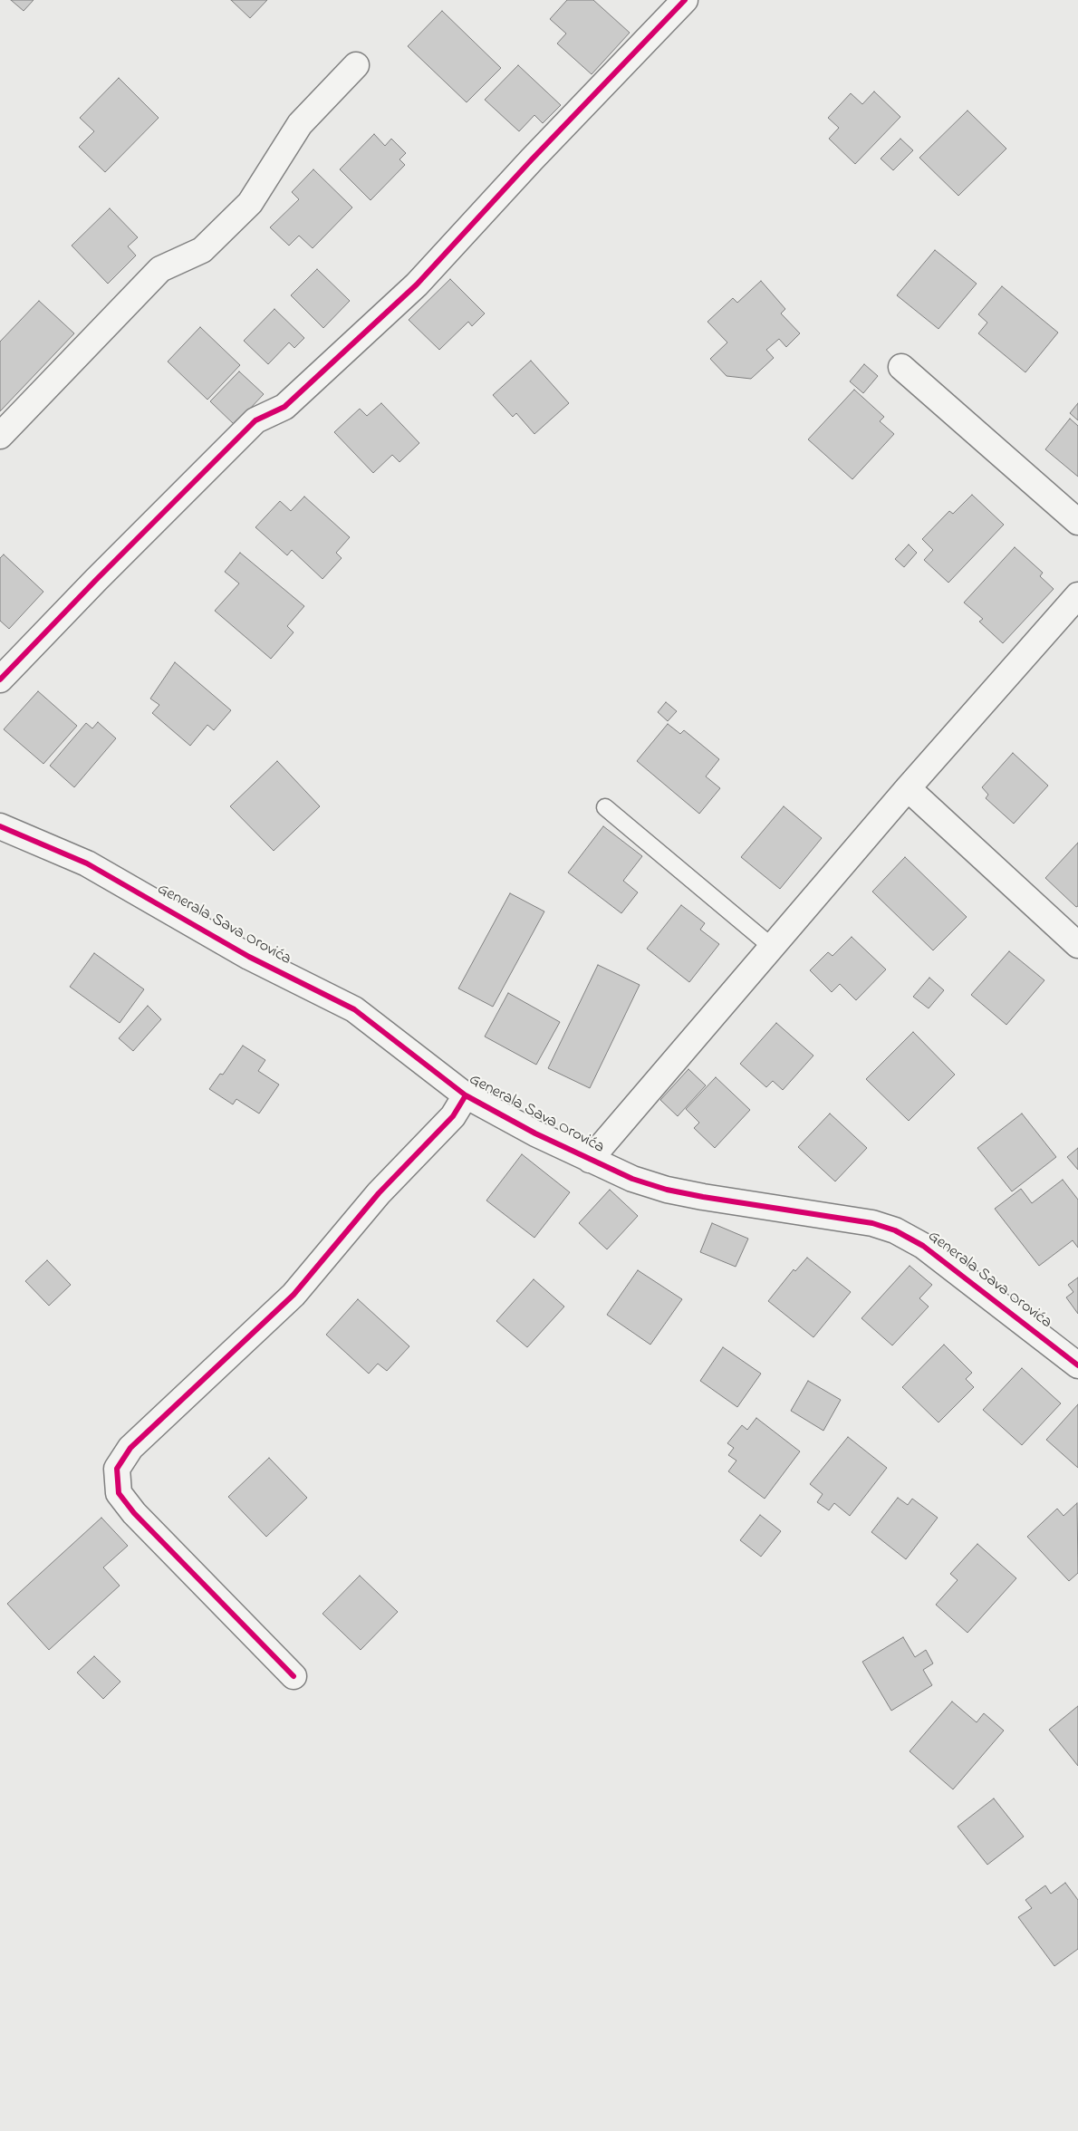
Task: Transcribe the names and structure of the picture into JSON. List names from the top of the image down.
{
  "streets": {
    "street": ["Generala Sava Orovića"]
  }
}
